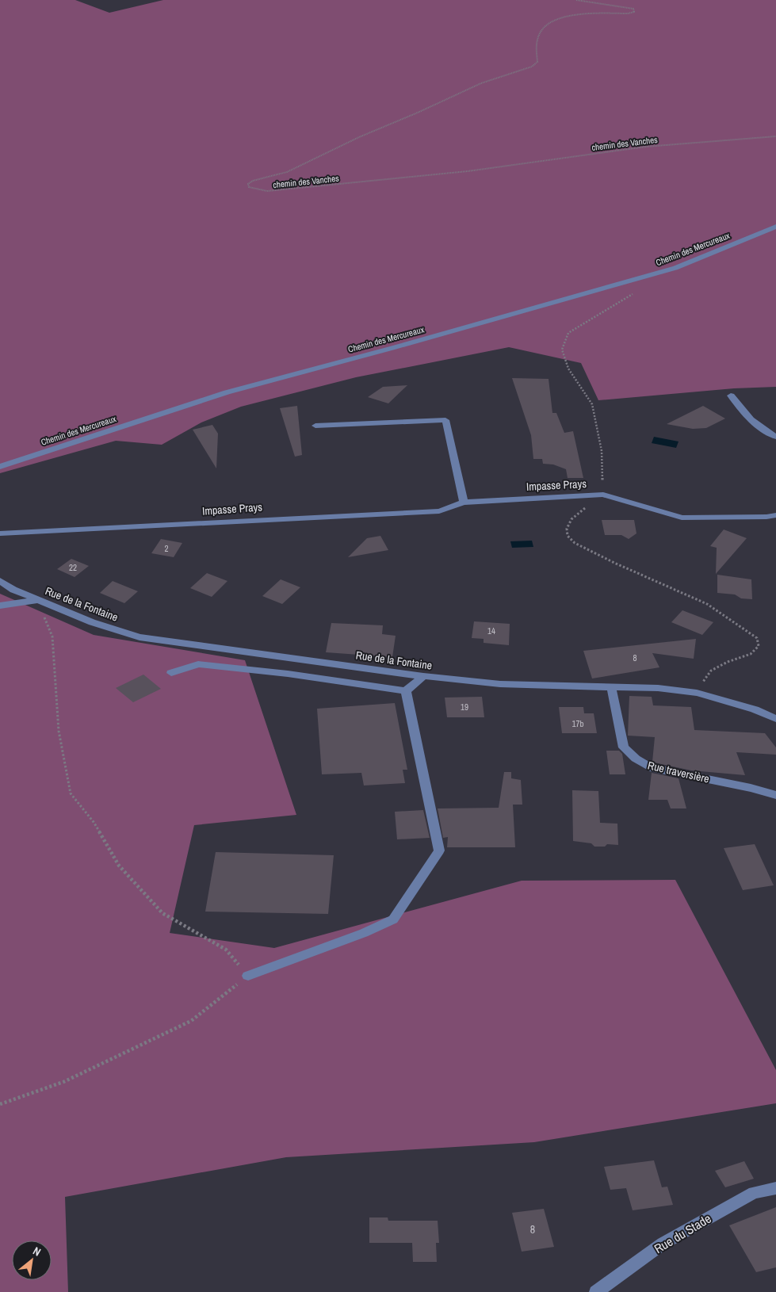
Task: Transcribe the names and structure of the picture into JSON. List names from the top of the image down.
{
  "streets": {
    "street": [
      "Chemin des Mercureaux",
      "Impasse Prays",
      "Rue de la Fontaine",
      "Rue traversière",
      "Rue du Stade"
    ],
    "path": ["chemin des Vanches"]
  },
  "crossings": [
    ["Rue de la Fontaine", "Rue traversière"]
  ],
  "house_numbers": [
    "2",
    "22",
    "14",
    "8",
    "19",
    "17b",
    "8"
  ],
  "north": "top right"
}
